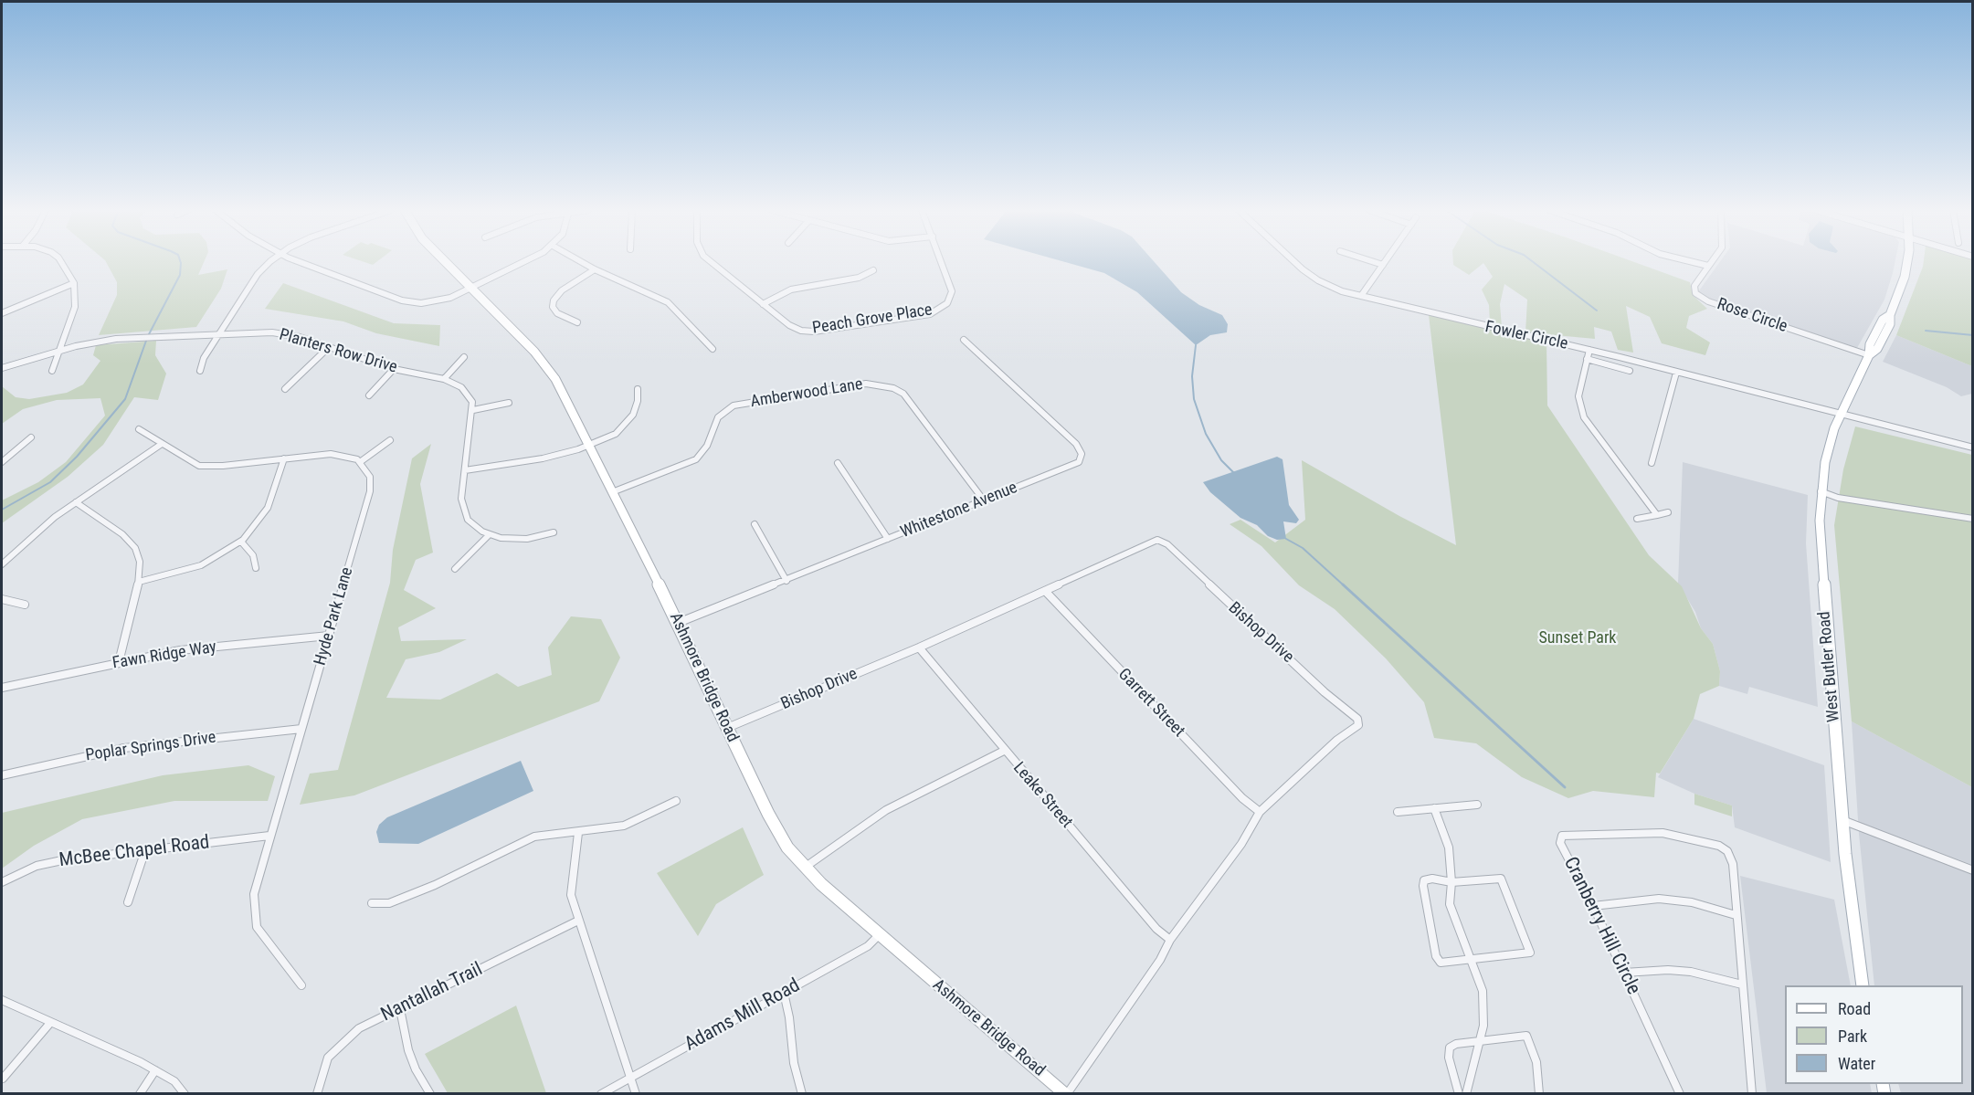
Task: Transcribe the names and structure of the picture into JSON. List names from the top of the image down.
{
  "streets": {
    "main road": ["West Butler Road", "Ashmore Bridge Road"],
    "street": [
      "Rose Circle",
      "Peach Grove Place",
      "Fowler Circle",
      "Planters Row Drive",
      "Amberwood Lane",
      "Whitestone Avenue",
      "Hyde Park Lane",
      "Bishop Drive",
      "Fawn Ridge Way",
      "Garrett Street",
      "Poplar Springs Drive",
      "Leake Street",
      "McBee Chapel Road",
      "Cranberry Hill Circle",
      "Nantallah Trail",
      "Adams Mill Road"
    ]
  },
  "crossings": [
    ["Rose Circle", "West Butler Road"],
    ["Fowler Circle", "West Butler Road"],
    ["Amberwood Lane", "Whitestone Avenue"],
    ["Amberwood Lane", "Ashmore Bridge Road"],
    ["Whitestone Avenue", "Ashmore Bridge Road"],
    ["Hyde Park Lane", "Fawn Ridge Way"],
    ["Hyde Park Lane", "Poplar Springs Drive"],
    ["Hyde Park Lane", "McBee Chapel Road"],
    ["Bishop Drive", "Ashmore Bridge Road"],
    ["Bishop Drive", "Garrett Street"],
    ["Bishop Drive", "Leake Street"],
    ["Ashmore Bridge Road", "Adams Mill Road"]
  ],
  "parks": ["Sunset Park"],
  "legend": ["Road", "Park", "Water"]
}
